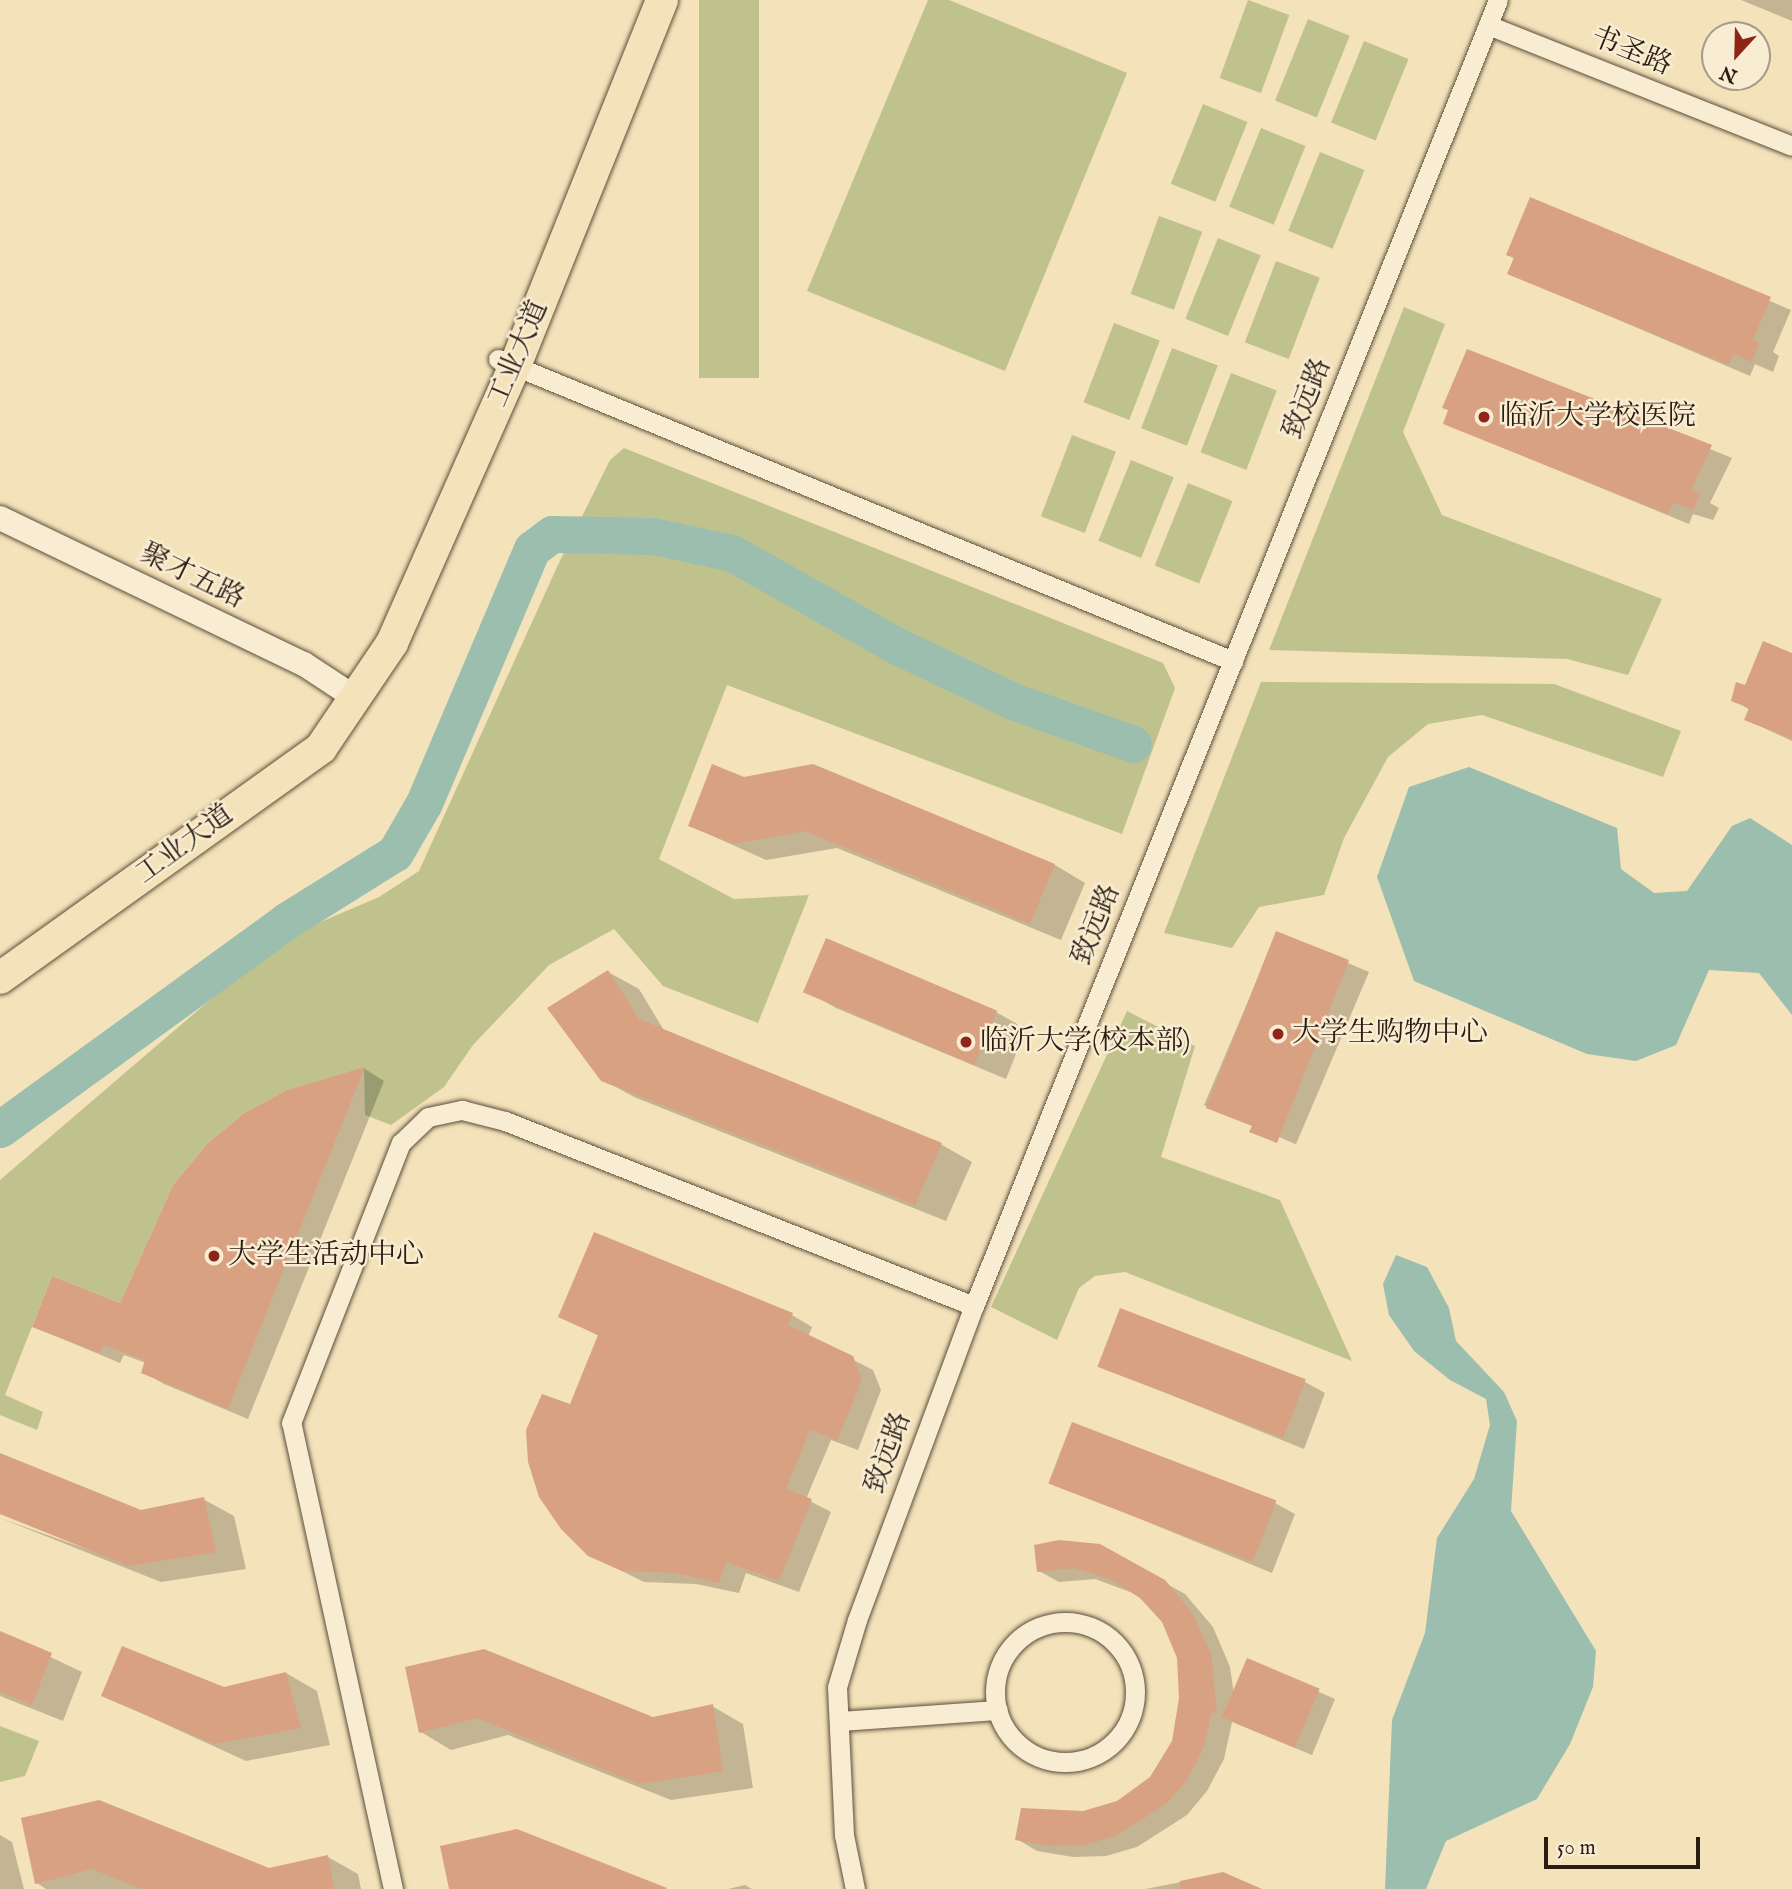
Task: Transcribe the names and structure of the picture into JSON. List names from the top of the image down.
{
  "streets": {
    "main road": ["工业大道"],
    "street": ["书圣路", "致远路", "聚才五路"]
  },
  "crossings": [
    ["书圣路", "致远路"],
    ["工业大道", "聚才五路"]
  ],
  "places": [
    "临沂大学校医院",
    "大学生购物中心",
    "临沂大学(校本部)",
    "大学生活动中心"
  ],
  "scale_bar": "50 m",
  "north": "bottom"
}
